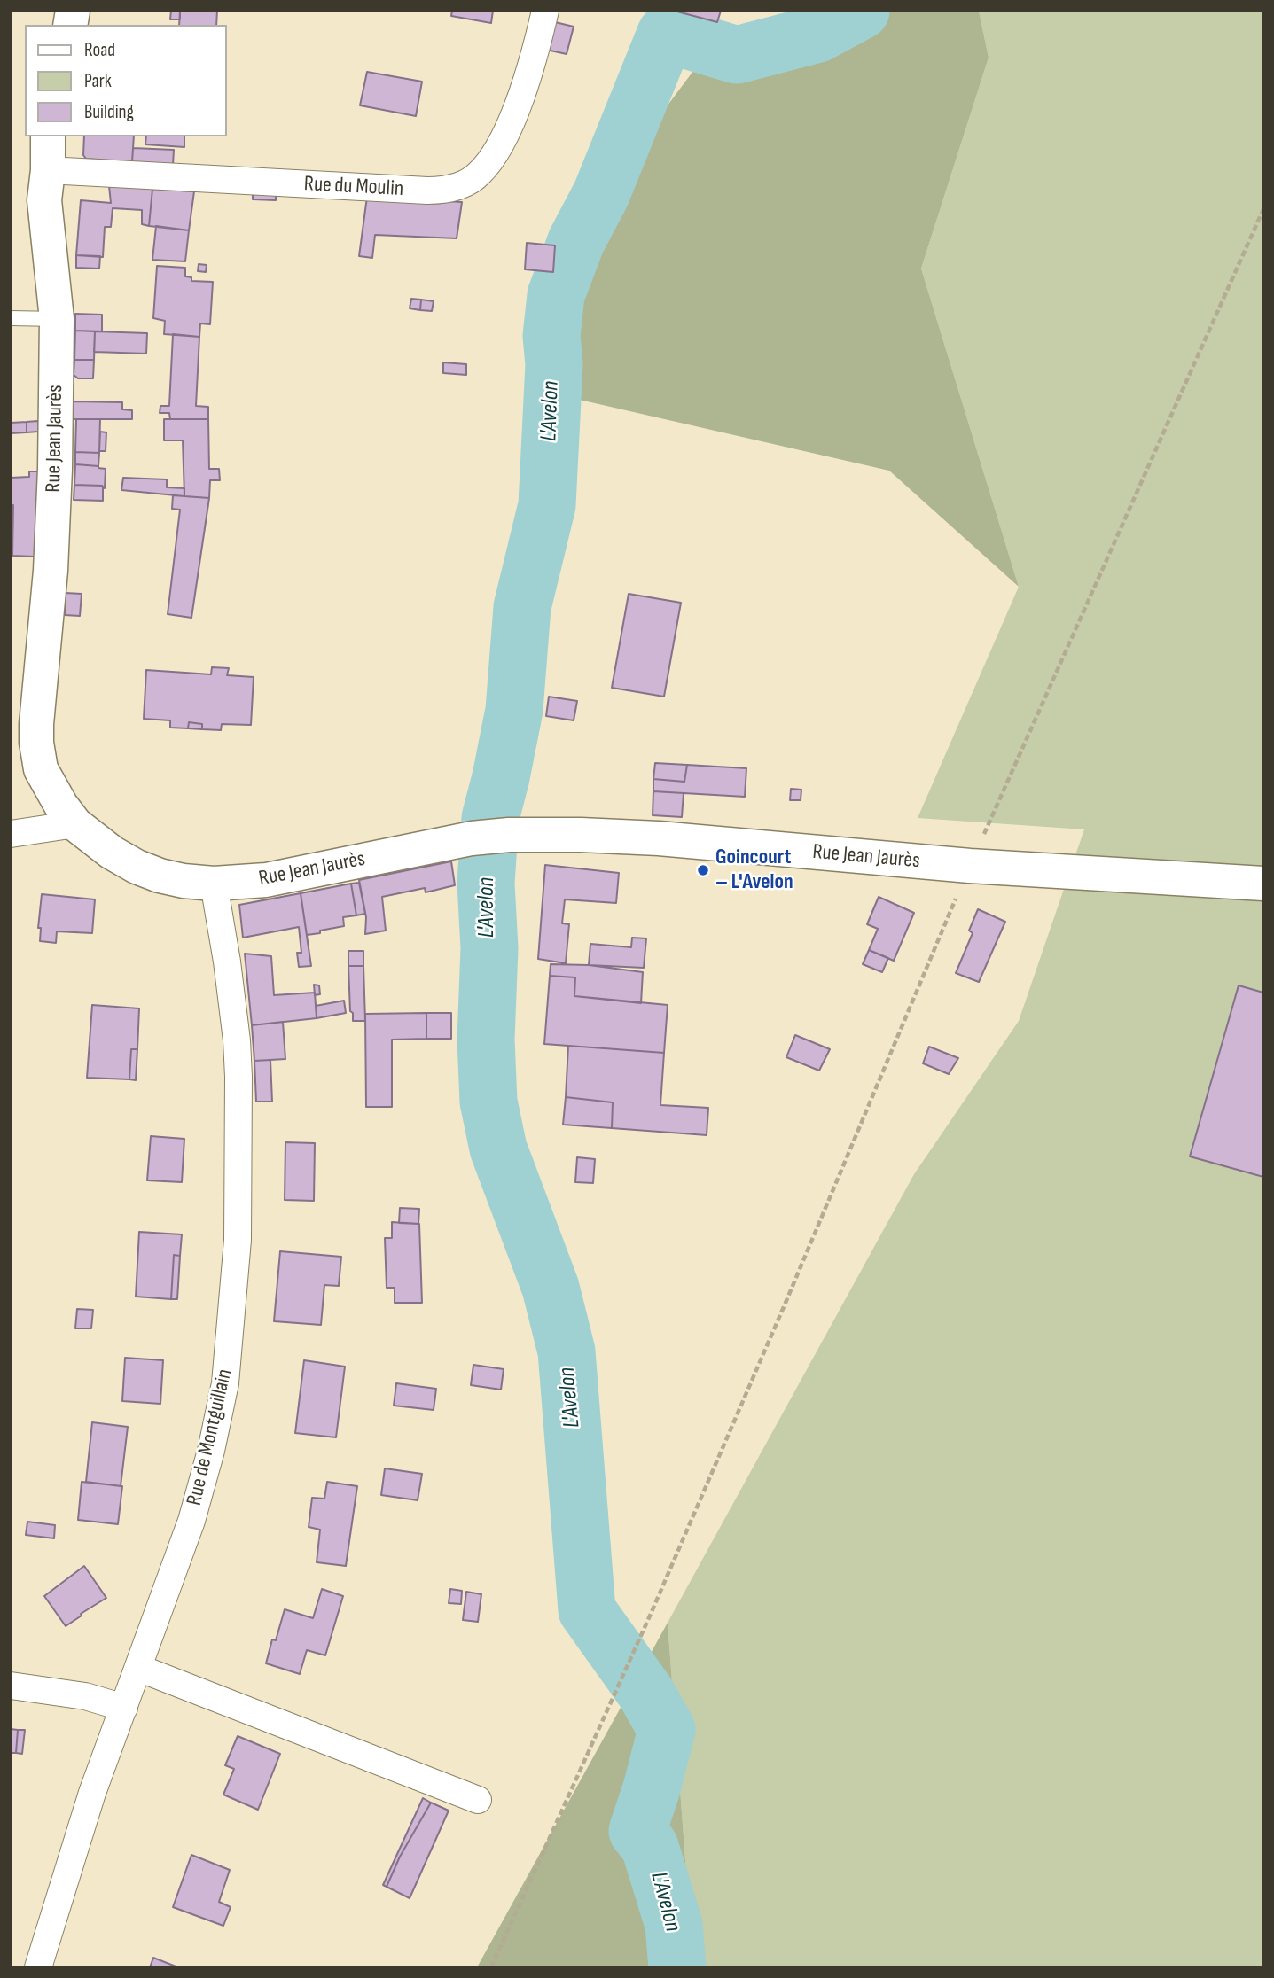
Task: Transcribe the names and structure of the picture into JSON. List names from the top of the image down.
{
  "streets": {
    "street": ["Rue du Moulin", "Rue Jean Jaurès", "Rue de Montguillain"]
  },
  "crossings": [
    ["Rue du Moulin", "Rue Jean Jaurès"],
    ["Rue Jean Jaurès", "Rue de Montguillain"]
  ],
  "water": ["L'Avelon"],
  "places": ["Goincourt – L'Avelon"],
  "legend": ["Road", "Park", "Building"]
}
